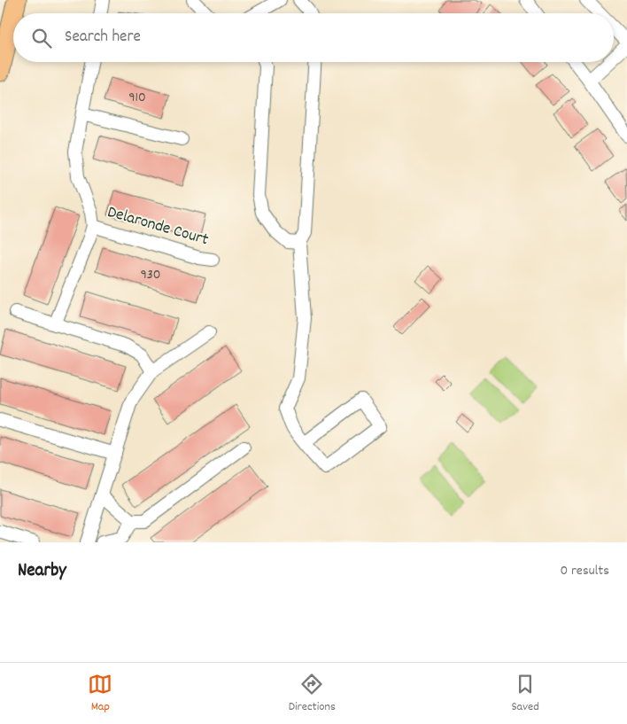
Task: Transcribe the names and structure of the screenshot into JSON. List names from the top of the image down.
{
  "streets": {
    "street": ["Delaronde Court"]
  },
  "house_numbers": ["910", "930"],
  "page": {
    "search": "Search here",
    "heading": ["Nearby", "0 results"],
    "nav": ["Map", "Directions", "Saved"]
  }
}
